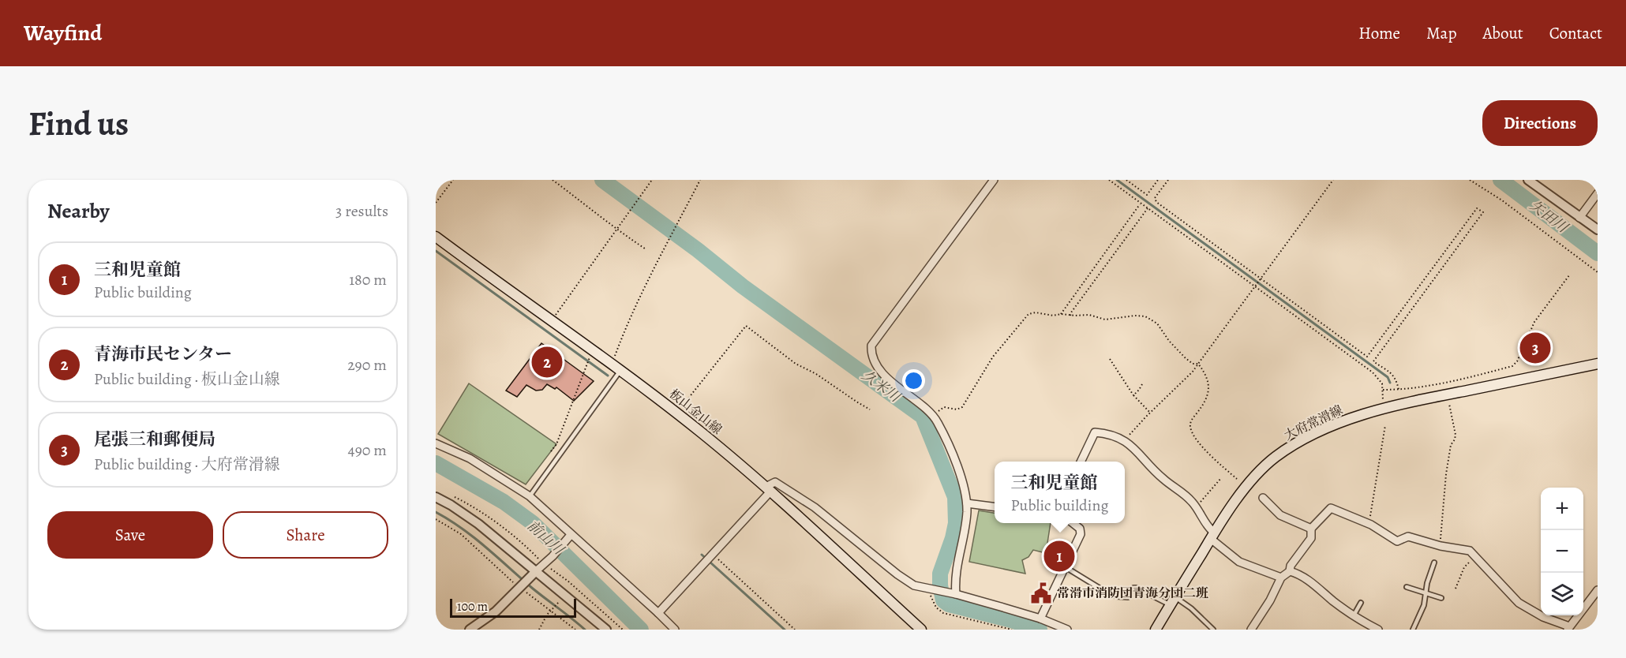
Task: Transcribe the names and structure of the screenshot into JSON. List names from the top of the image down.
{
  "streets": {
    "main road": ["板山金山線", "大府常滑線"]
  },
  "water": ["矢田川", "久米川", "前山川"],
  "places": {
    "public building": ["常滑市消防団青海分団二班"]
  },
  "scale_bar": "100 m",
  "page": {
    "header": "Wayfind",
    "nav": [
      "Home",
      "Map",
      "About",
      "Contact"
    ],
    "buttons": [
      "Directions",
      ["Save", "Share"]
    ],
    "title": "Find us",
    "heading": ["Nearby", "3 results"],
    "list": [
      {
        "mark": "1",
        "name": "三和児童館",
        "note": "Public building",
        "value": "180 m"
      },
      {
        "mark": "2",
        "name": "青海市民センター",
        "note": "Public building · 板山金山線",
        "value": "290 m"
      },
      {
        "mark": "3",
        "name": "尾張三和郵便局",
        "note": "Public building · 大府常滑線",
        "value": "490 m"
      }
    ],
    "pins": ["3", "2", "1"],
    "popup": ["三和児童館", "Public building"],
    "map_buttons": ["+", "−"],
    "scale": "100 m"
  }
}
